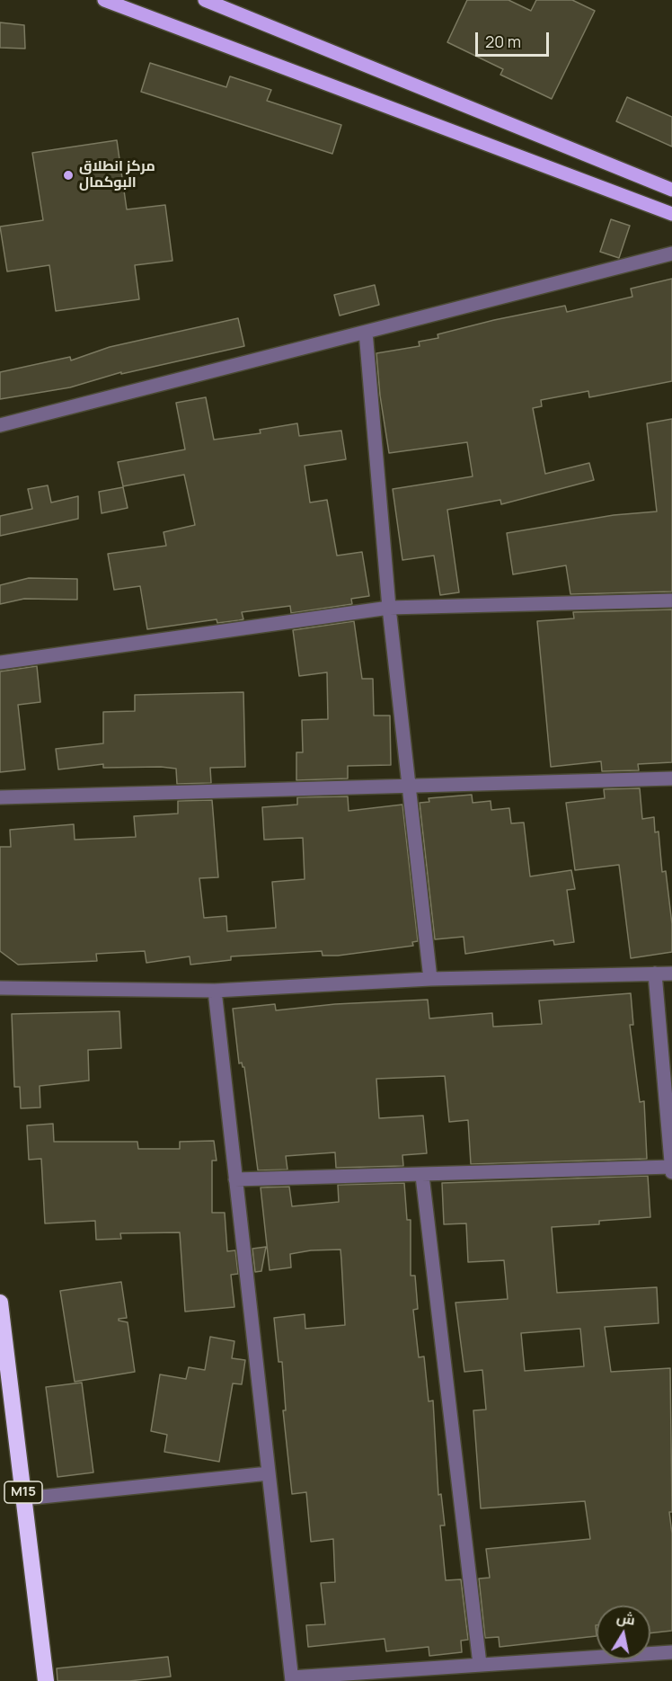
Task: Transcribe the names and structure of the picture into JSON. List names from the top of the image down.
{
  "streets": {
    "highway": ["M15"]
  },
  "places": ["مركز انطلاق البوكمال"],
  "scale_bar": "20 m",
  "north": "top"
}
